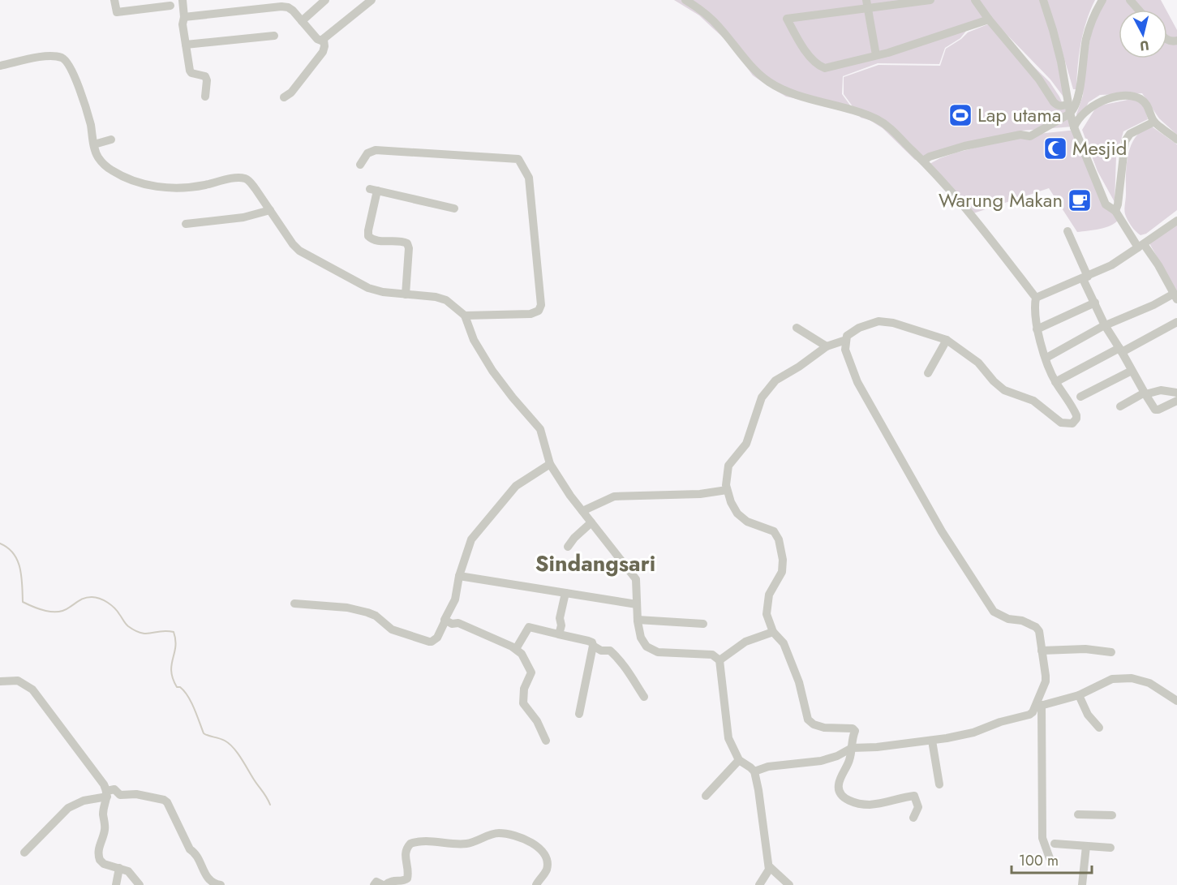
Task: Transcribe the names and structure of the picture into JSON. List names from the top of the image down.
{
  "districts": ["Sindangsari"],
  "places": {
    "sports": ["Lap utama"],
    "mosque": ["Mesjid"],
    "cafe": ["Warung Makan"]
  },
  "scale_bar": "100 m",
  "north": "bottom"
}
